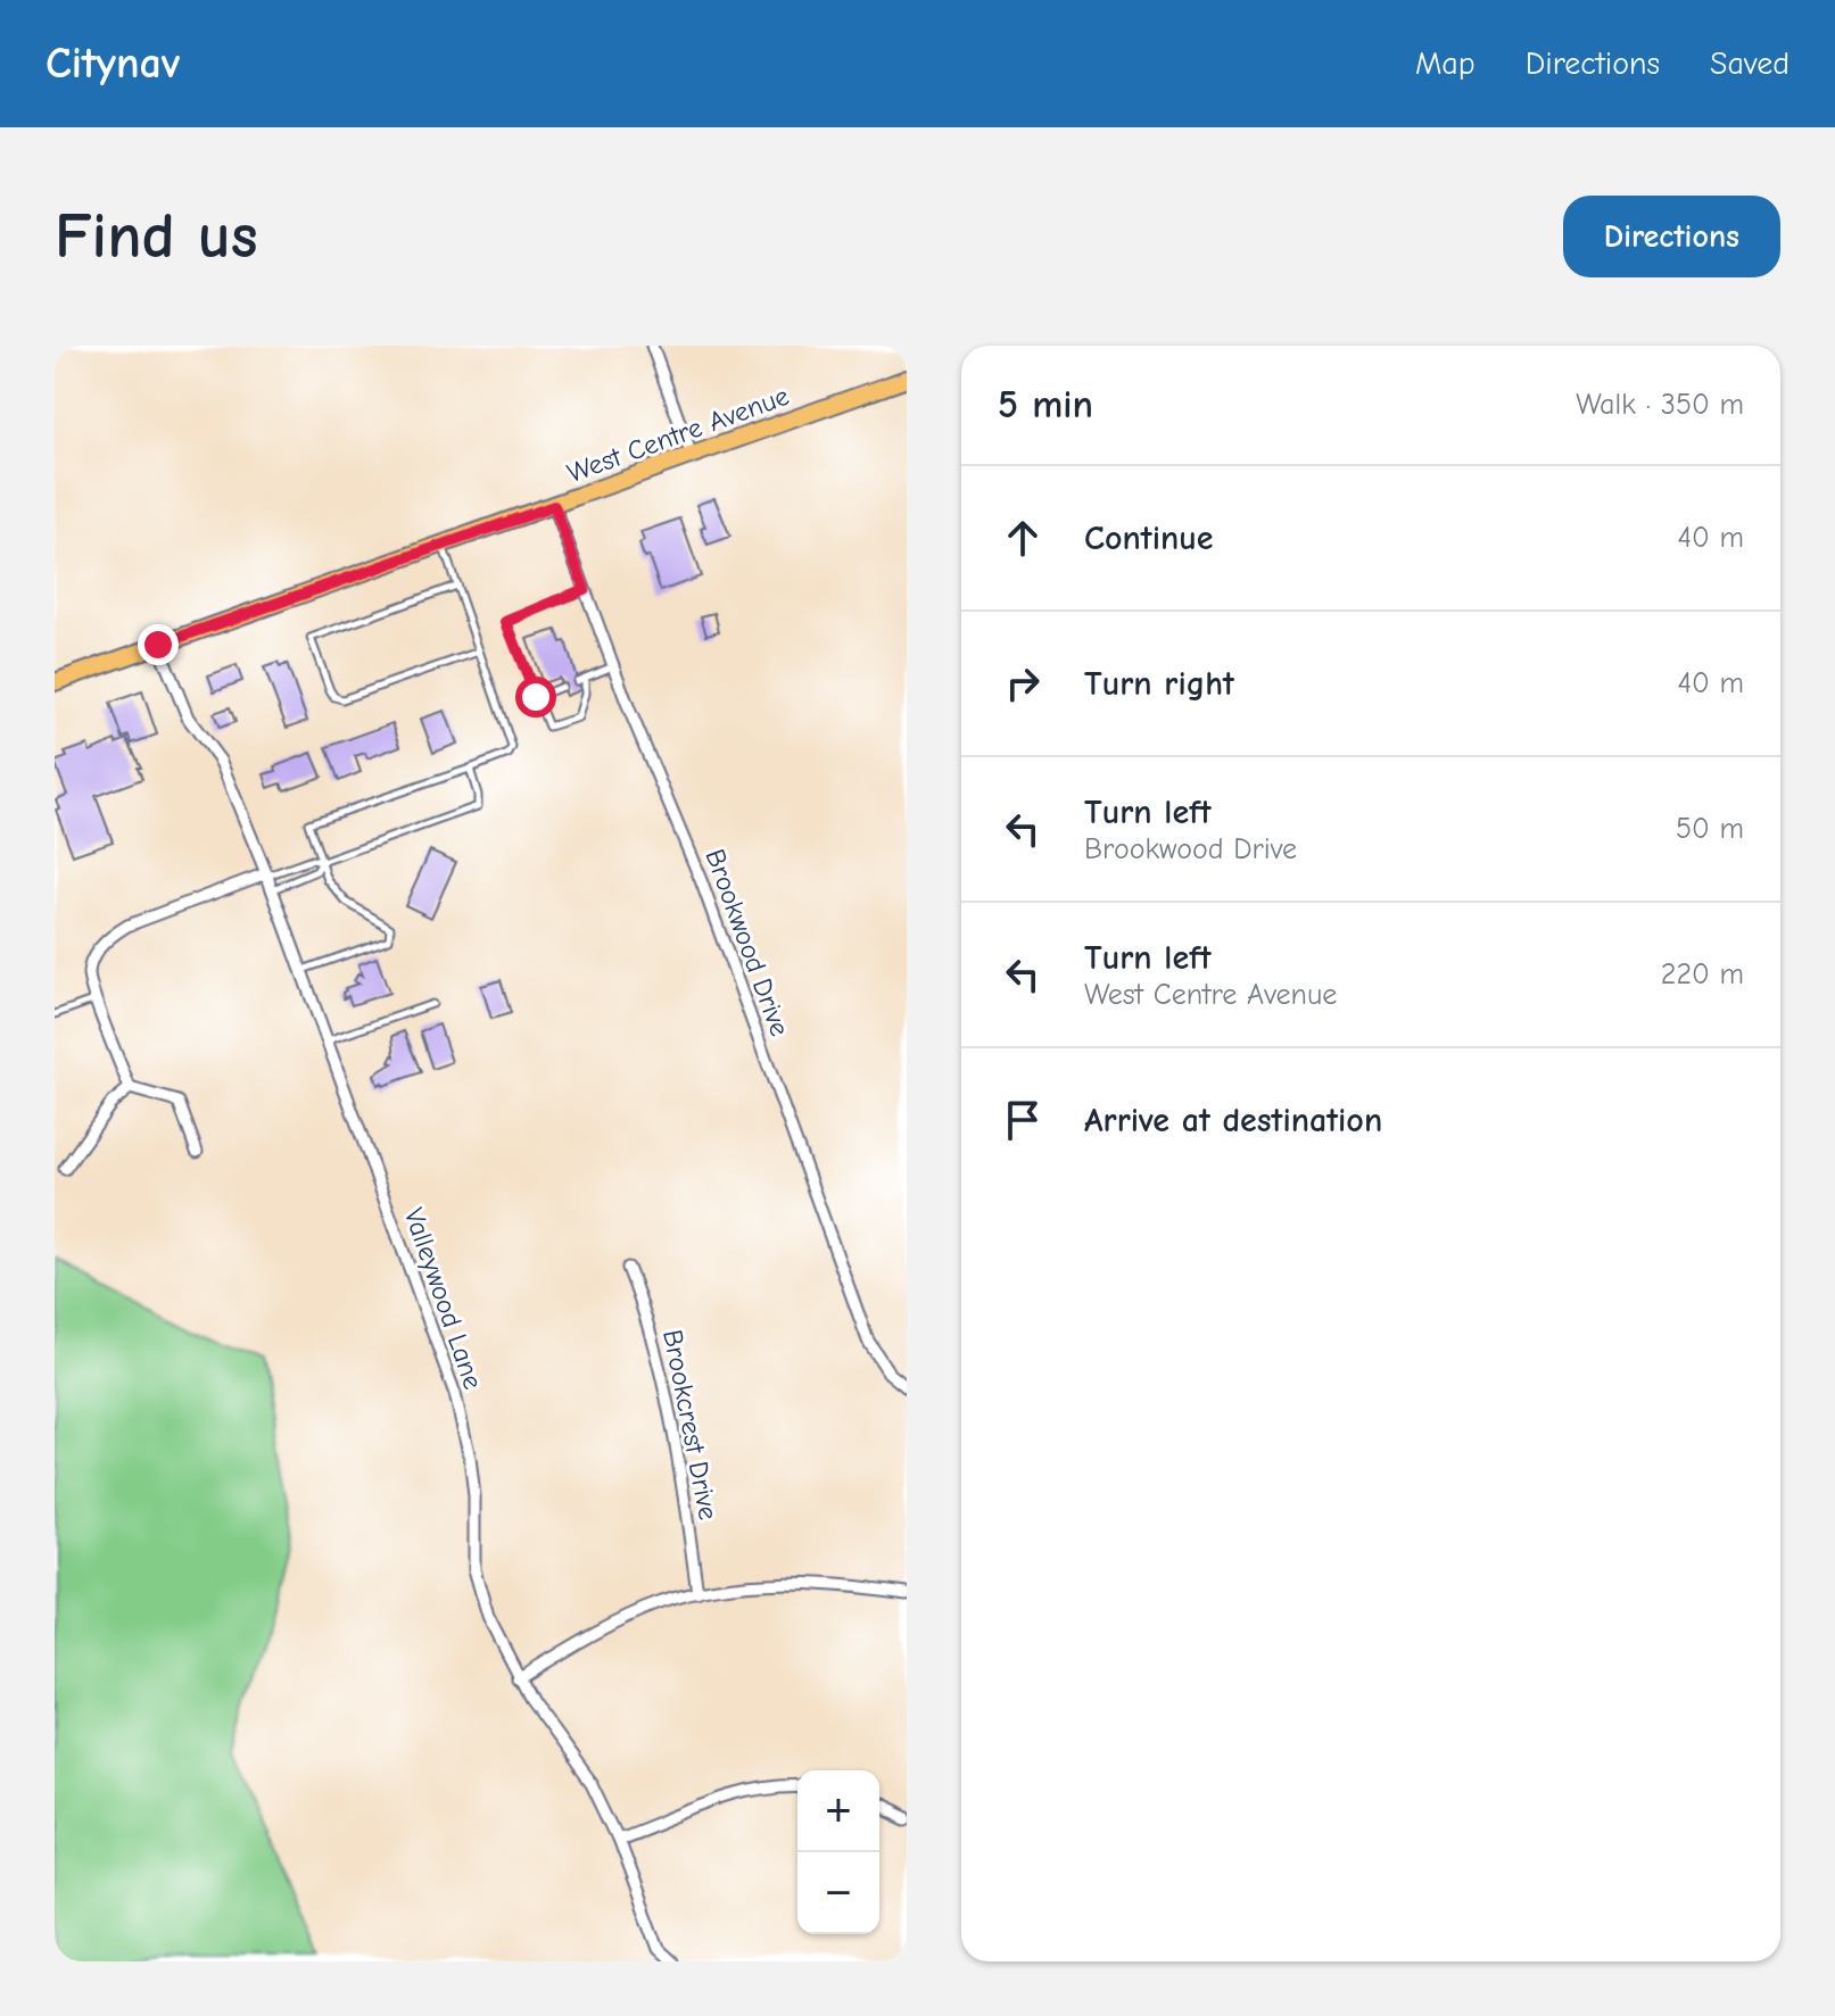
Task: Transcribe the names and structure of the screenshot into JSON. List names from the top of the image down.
{
  "streets": {
    "main road": ["West Centre Avenue"],
    "street": ["Brookwood Drive", "Valleywood Lane", "Brookcrest Drive"]
  },
  "crossings": [
    ["West Centre Avenue", "Brookwood Drive"],
    ["West Centre Avenue", "Valleywood Lane"]
  ],
  "page": {
    "header": "Citynav",
    "nav": ["Map", "Directions", "Saved"],
    "buttons": "Directions",
    "title": "Find us",
    "heading": ["5 min", "Walk · 350 m"],
    "list": [
      ["Continue", "40 m"],
      ["Turn right", "40 m"],
      ["Turn left", "Brookwood Drive", "50 m"],
      ["Turn left", "West Centre Avenue", "220 m"],
      "Arrive at destination"
    ],
    "map_buttons": ["+", "−"]
  }
}
